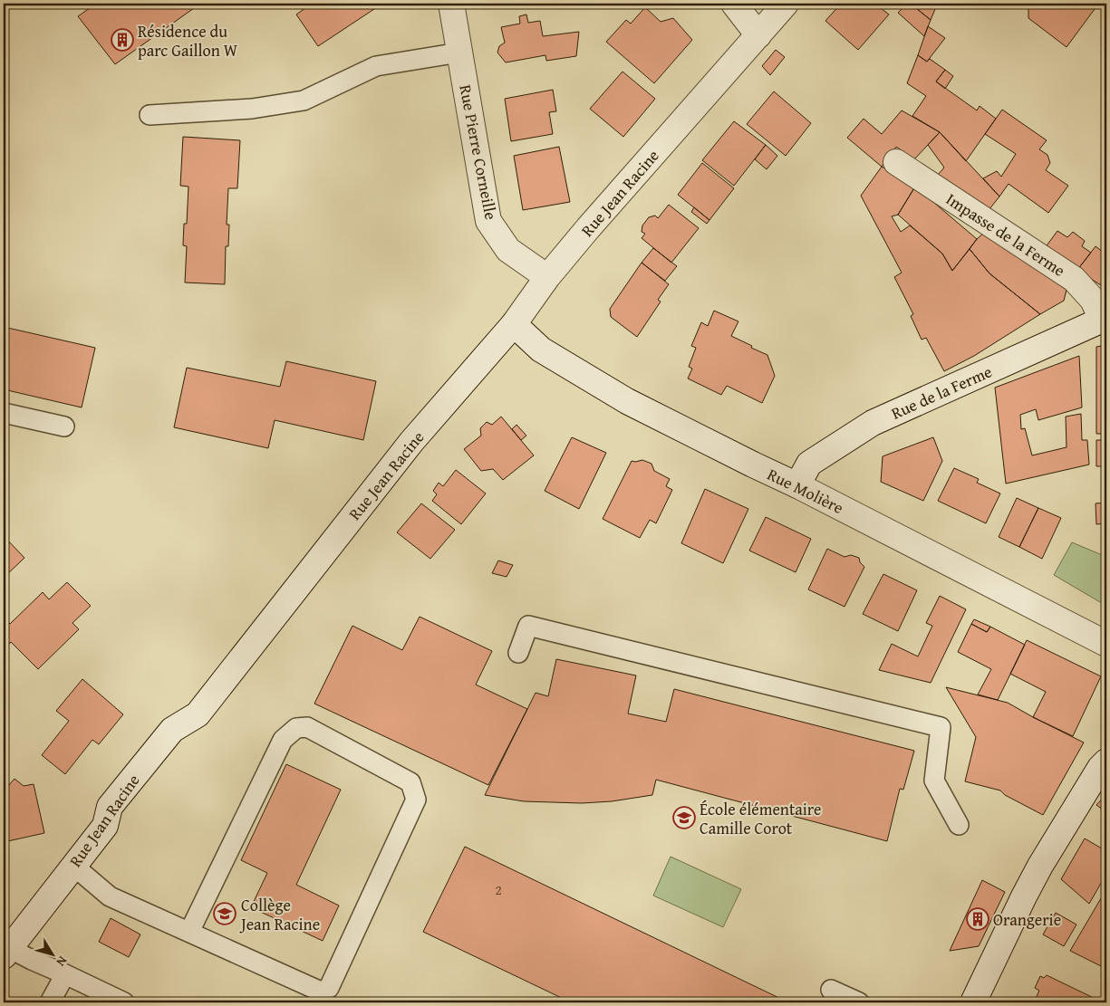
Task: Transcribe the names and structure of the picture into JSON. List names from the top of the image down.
{
  "streets": {
    "street": [
      "Rue Pierre Corneille",
      "Rue Jean Racine",
      "Impasse de la Ferme",
      "Rue de la Ferme",
      "Rue Molière"
    ]
  },
  "crossings": [
    ["Rue Pierre Corneille", "Rue Jean Racine"],
    ["Rue Jean Racine", "Rue Molière"],
    ["Impasse de la Ferme", "Rue de la Ferme"],
    ["Rue de la Ferme", "Rue Molière"]
  ],
  "places": {
    "building": ["Résidence du parc Gaillon W", "Orangerie"],
    "school or university": ["École élémentaire Camille Corot", "Collège Jean Racine"]
  },
  "house_numbers": ["2"],
  "north": "bottom right"
}
